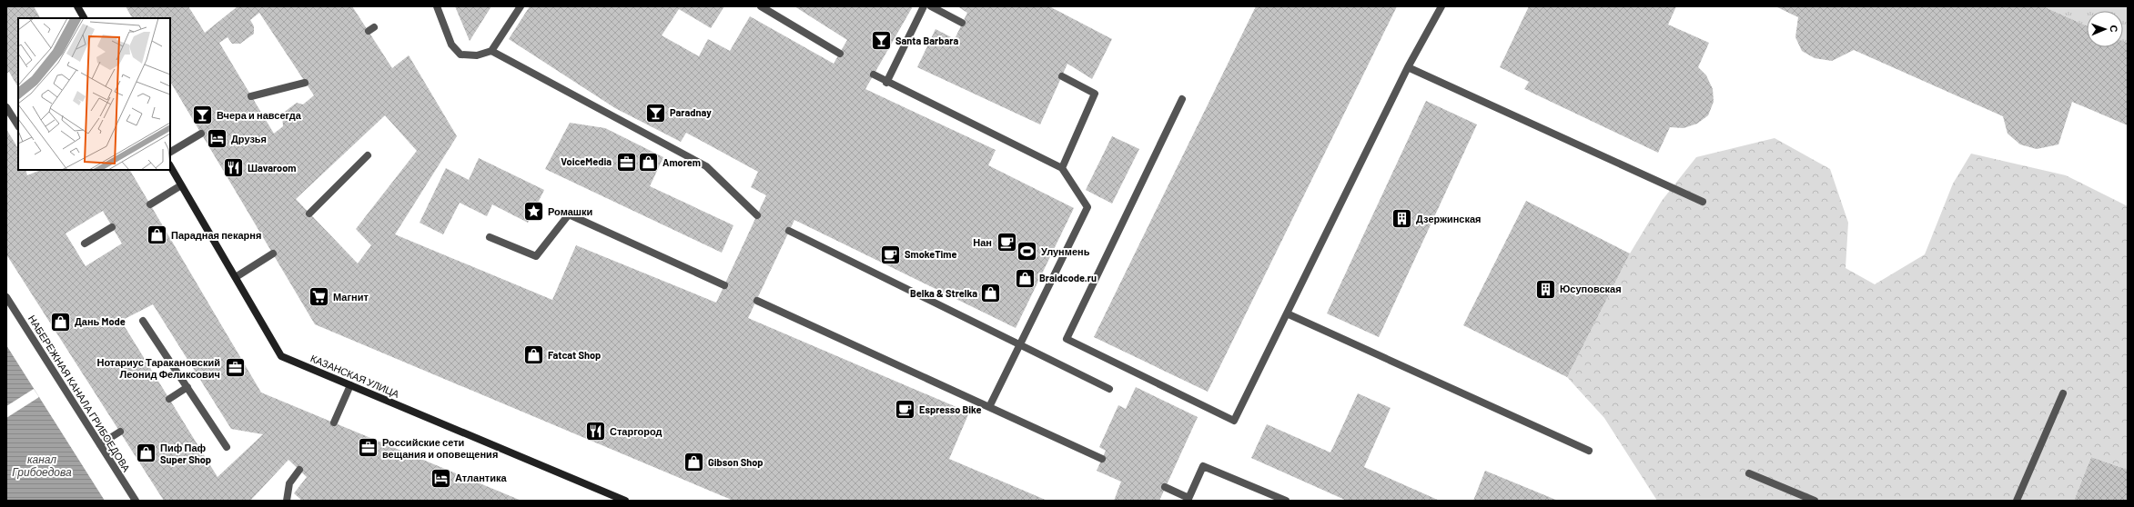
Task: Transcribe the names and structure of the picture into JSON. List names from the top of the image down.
{
  "streets": {
    "street": ["КАЗАНСКАЯ УЛИЦА", "НАБЕРЕЖНАЯ КАНАЛА ГРИБОЕДОВА"]
  },
  "water": ["канал Грибоедова"],
  "places": {
    "bar": ["Santa Barbara", "Paradnay", "Вчера и навсегда"],
    "hotel": ["Друзья", "Атлантика"],
    "office": ["VoiceMedia", "Нотариус Таракановский Леонид Феликсович", "Российские сети вещания и оповещения"],
    "shop": [
      "Amorem",
      "Парадная пекарня",
      "Braidcode.ru",
      "Belka & Strelka",
      "Дань Mode",
      "Fatcat Shop",
      "Пиф Паф Super Shop",
      "Gibson Shop"
    ],
    "restaurant": ["Шavaroom", "Старгород"],
    "place": ["Ромашки"],
    "building": ["Дзержинская", "Юсуповская"],
    "cafe": ["Нан", "SmokeTime", "Espresso Bike"],
    "sports": ["Улунмень"],
    "supermarket": ["Магнит"]
  },
  "north": "right"
}
